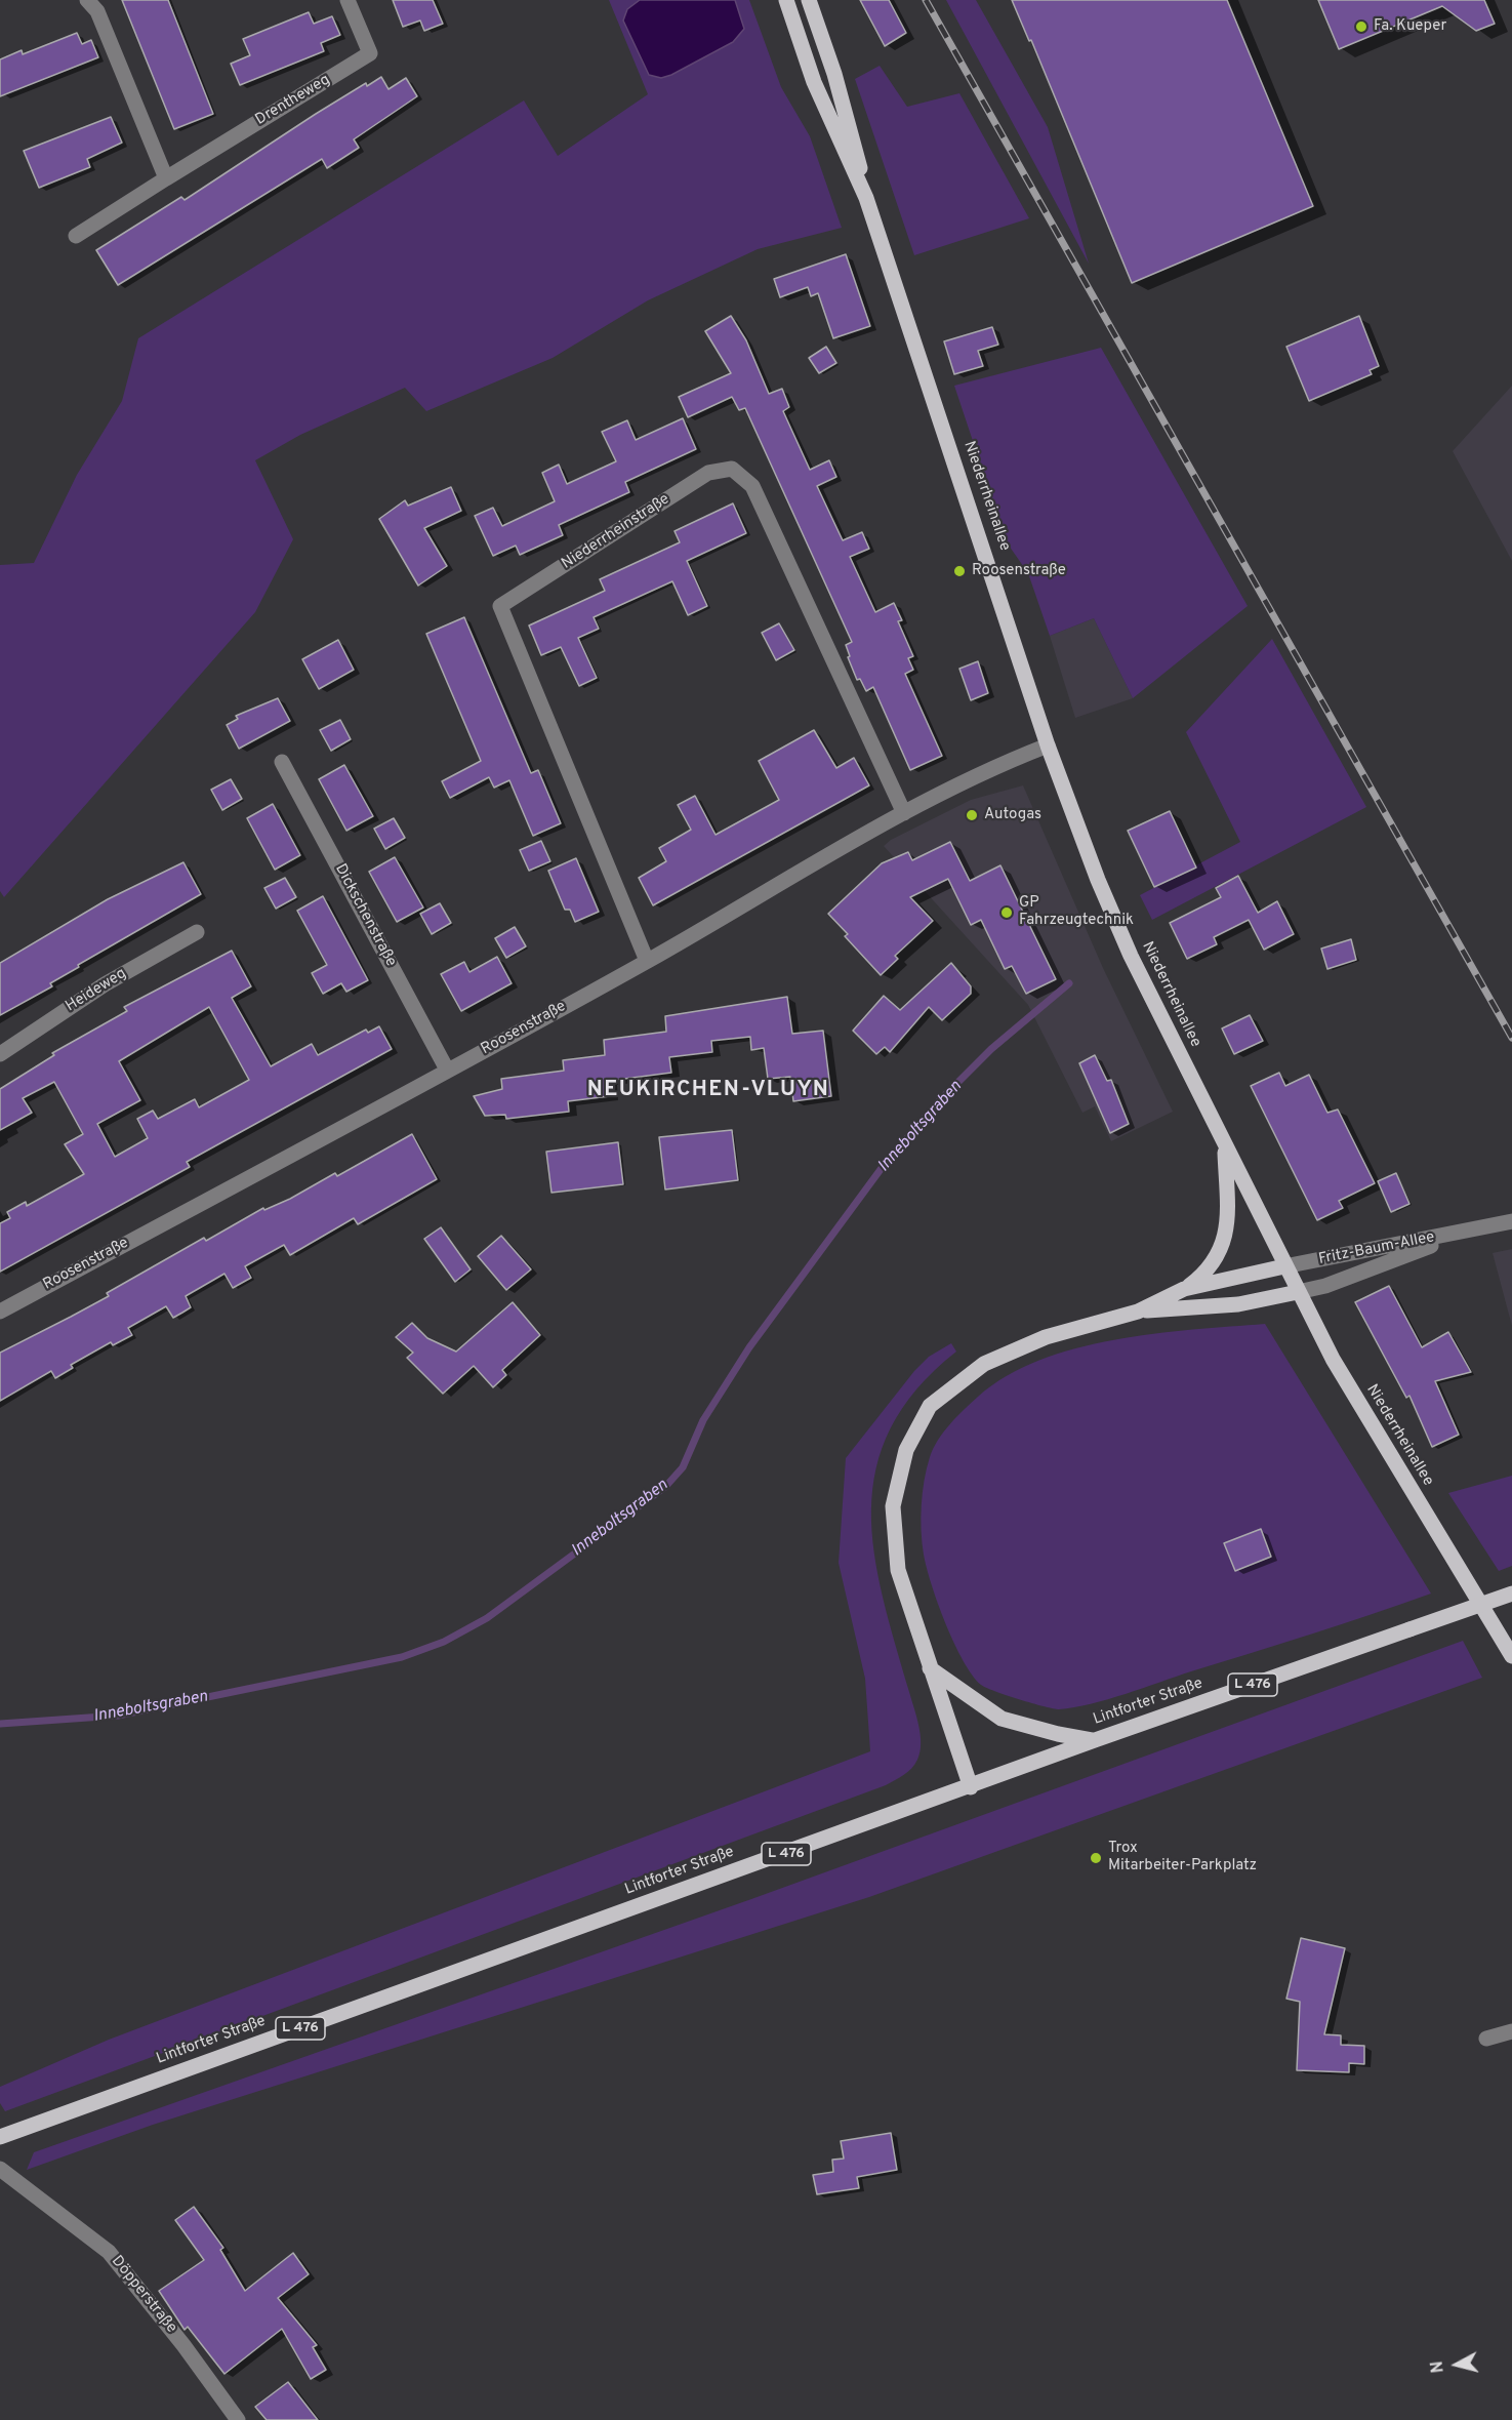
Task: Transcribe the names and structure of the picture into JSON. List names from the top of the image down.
{
  "streets": {
    "main road": ["Niederrheinallee", "L 476", "Lintforter Straße"],
    "street": [
      "Drentheweg",
      "Niederrheinstraße",
      "Dickschenstraße",
      "Heideweg",
      "Roosenstraße",
      "Fritz-Baum-Allee",
      "Döpperstraße"
    ]
  },
  "crossings": [
    ["Niederrheinallee", "Roosenstraße"],
    ["Niederrheinallee", "Fritz-Baum-Allee"],
    ["Niederrheinstraße", "Roosenstraße"],
    ["Dickschenstraße", "Roosenstraße"]
  ],
  "districts": ["NEUKIRCHEN-VLUYN"],
  "water": ["Inneboltsgraben"],
  "places": [
    "Fa. Kueper",
    "Roosenstraße",
    "Autogas",
    "GP Fahrzeugtechnik",
    "Trox Mitarbeiter-Parkplatz"
  ],
  "north": "left"
}
